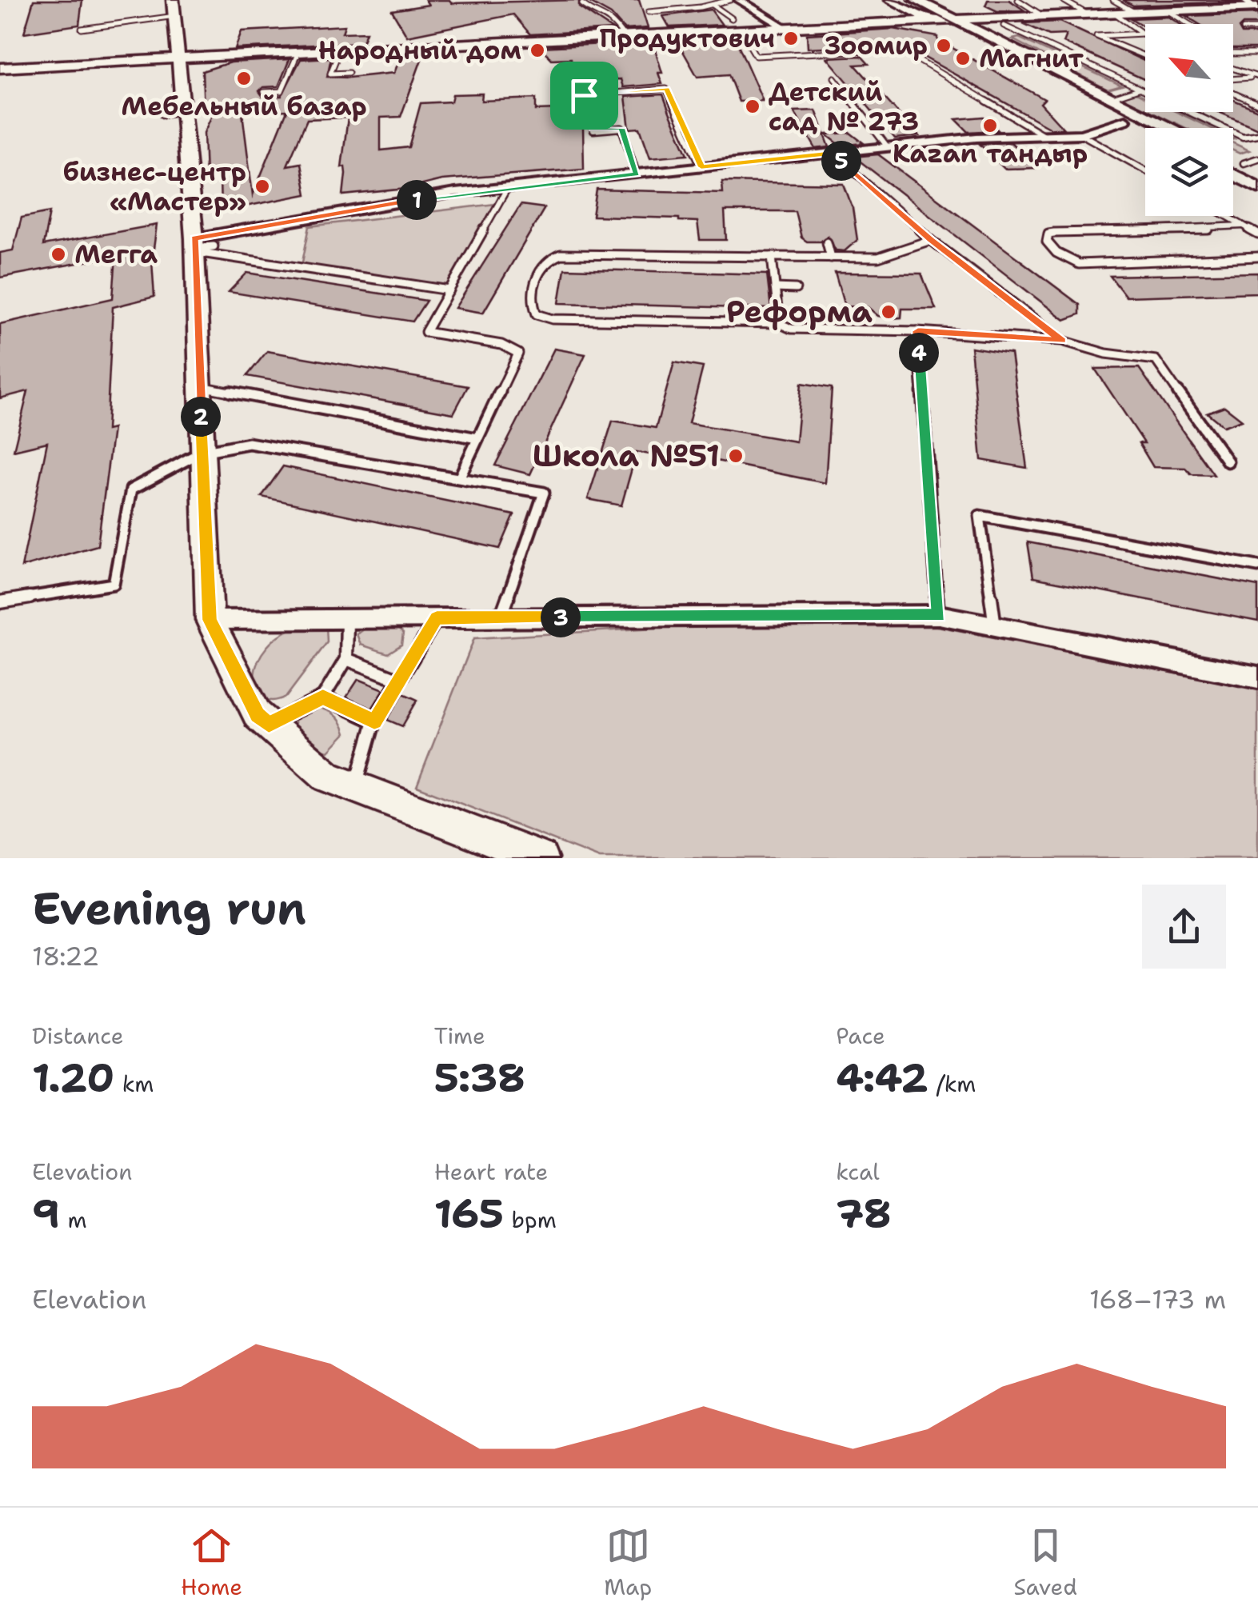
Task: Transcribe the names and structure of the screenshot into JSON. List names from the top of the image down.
{
  "places": [
    "Продуктович",
    "Зоомир",
    "Народный дом",
    "Магнит",
    "Мебельный базар",
    "Детский сад № 273",
    "Kazan тандыр",
    "бизнес-центр «Мастер»",
    "Мегга",
    "Реформа",
    "Школа №51"
  ],
  "north": "top left",
  "page": {
    "pins": [
      "5",
      "1",
      "4",
      "2",
      "3"
    ],
    "heading": ["Evening run", "18:22"],
    "stats": [
      ["Distance", "1.20 km"],
      ["Time", "5:38"],
      ["Pace", "4:42 /km"],
      ["Elevation", "9 m"],
      ["Heart rate", "165 bpm"],
      ["kcal", "78"]
    ],
    "chart": ["Elevation", "168–173 m"],
    "tabs": ["Home", "Map", "Saved"]
  }
}
